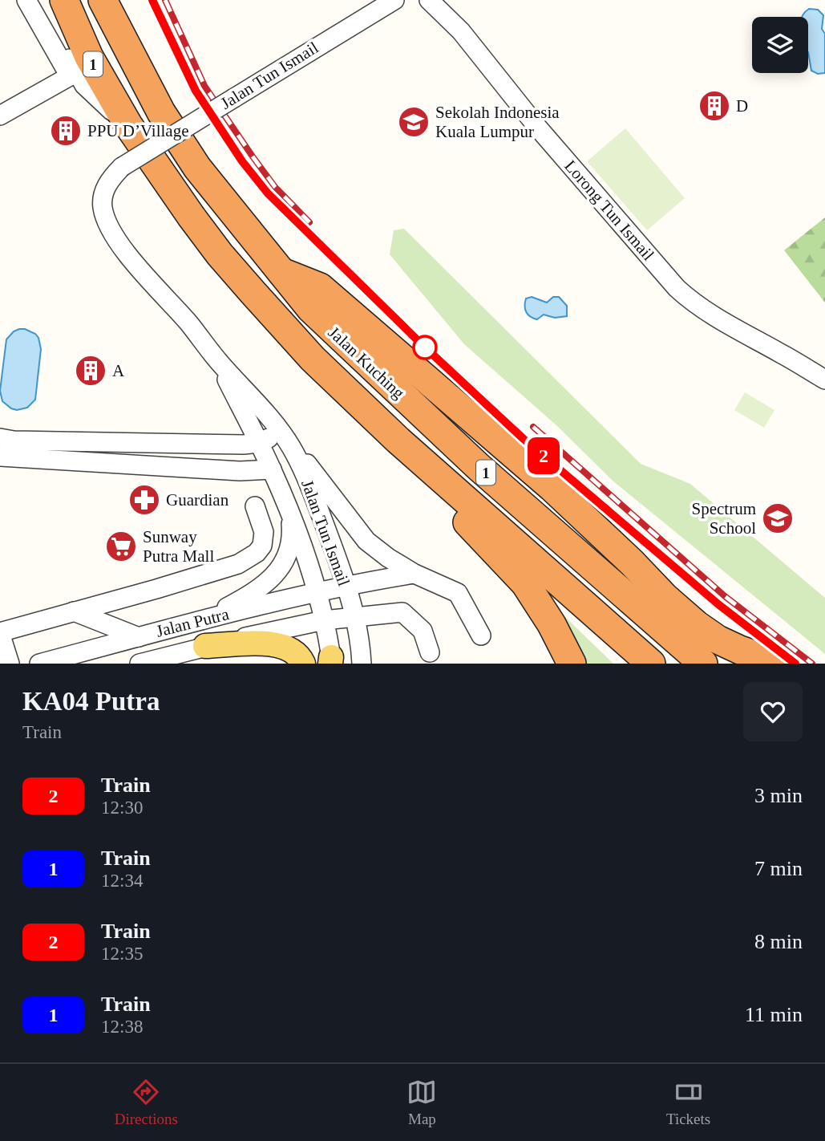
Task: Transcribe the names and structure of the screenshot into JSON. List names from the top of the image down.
{
  "streets": {
    "highway": ["1", "Jalan Kuching"],
    "street": ["Jalan Tun Ismail", "Lorong Tun Ismail", "Jalan Putra"]
  },
  "crossings": [
    ["Jalan Tun Ismail", "Jalan Putra"]
  ],
  "places": {
    "building": ["D", "PPU D’Village", "A"],
    "school or university": ["Sekolah Indonesia Kuala Lumpur", "Spectrum School"],
    "pharmacy": ["Guardian"],
    "supermarket": ["Sunway Putra Mall"]
  },
  "page": {
    "on_map": "2",
    "heading": ["KA04 Putra", "Train"],
    "list": [
      {
        "mark": "2",
        "name": "Train",
        "note": "12:30",
        "value": "3 min"
      },
      {
        "mark": "1",
        "name": "Train",
        "note": "12:34",
        "value": "7 min"
      },
      {
        "mark": "2",
        "name": "Train",
        "note": "12:35",
        "value": "8 min"
      },
      {
        "mark": "1",
        "name": "Train",
        "note": "12:38",
        "value": "11 min"
      }
    ],
    "tabs": ["Directions", "Map", "Tickets"]
  }
}
